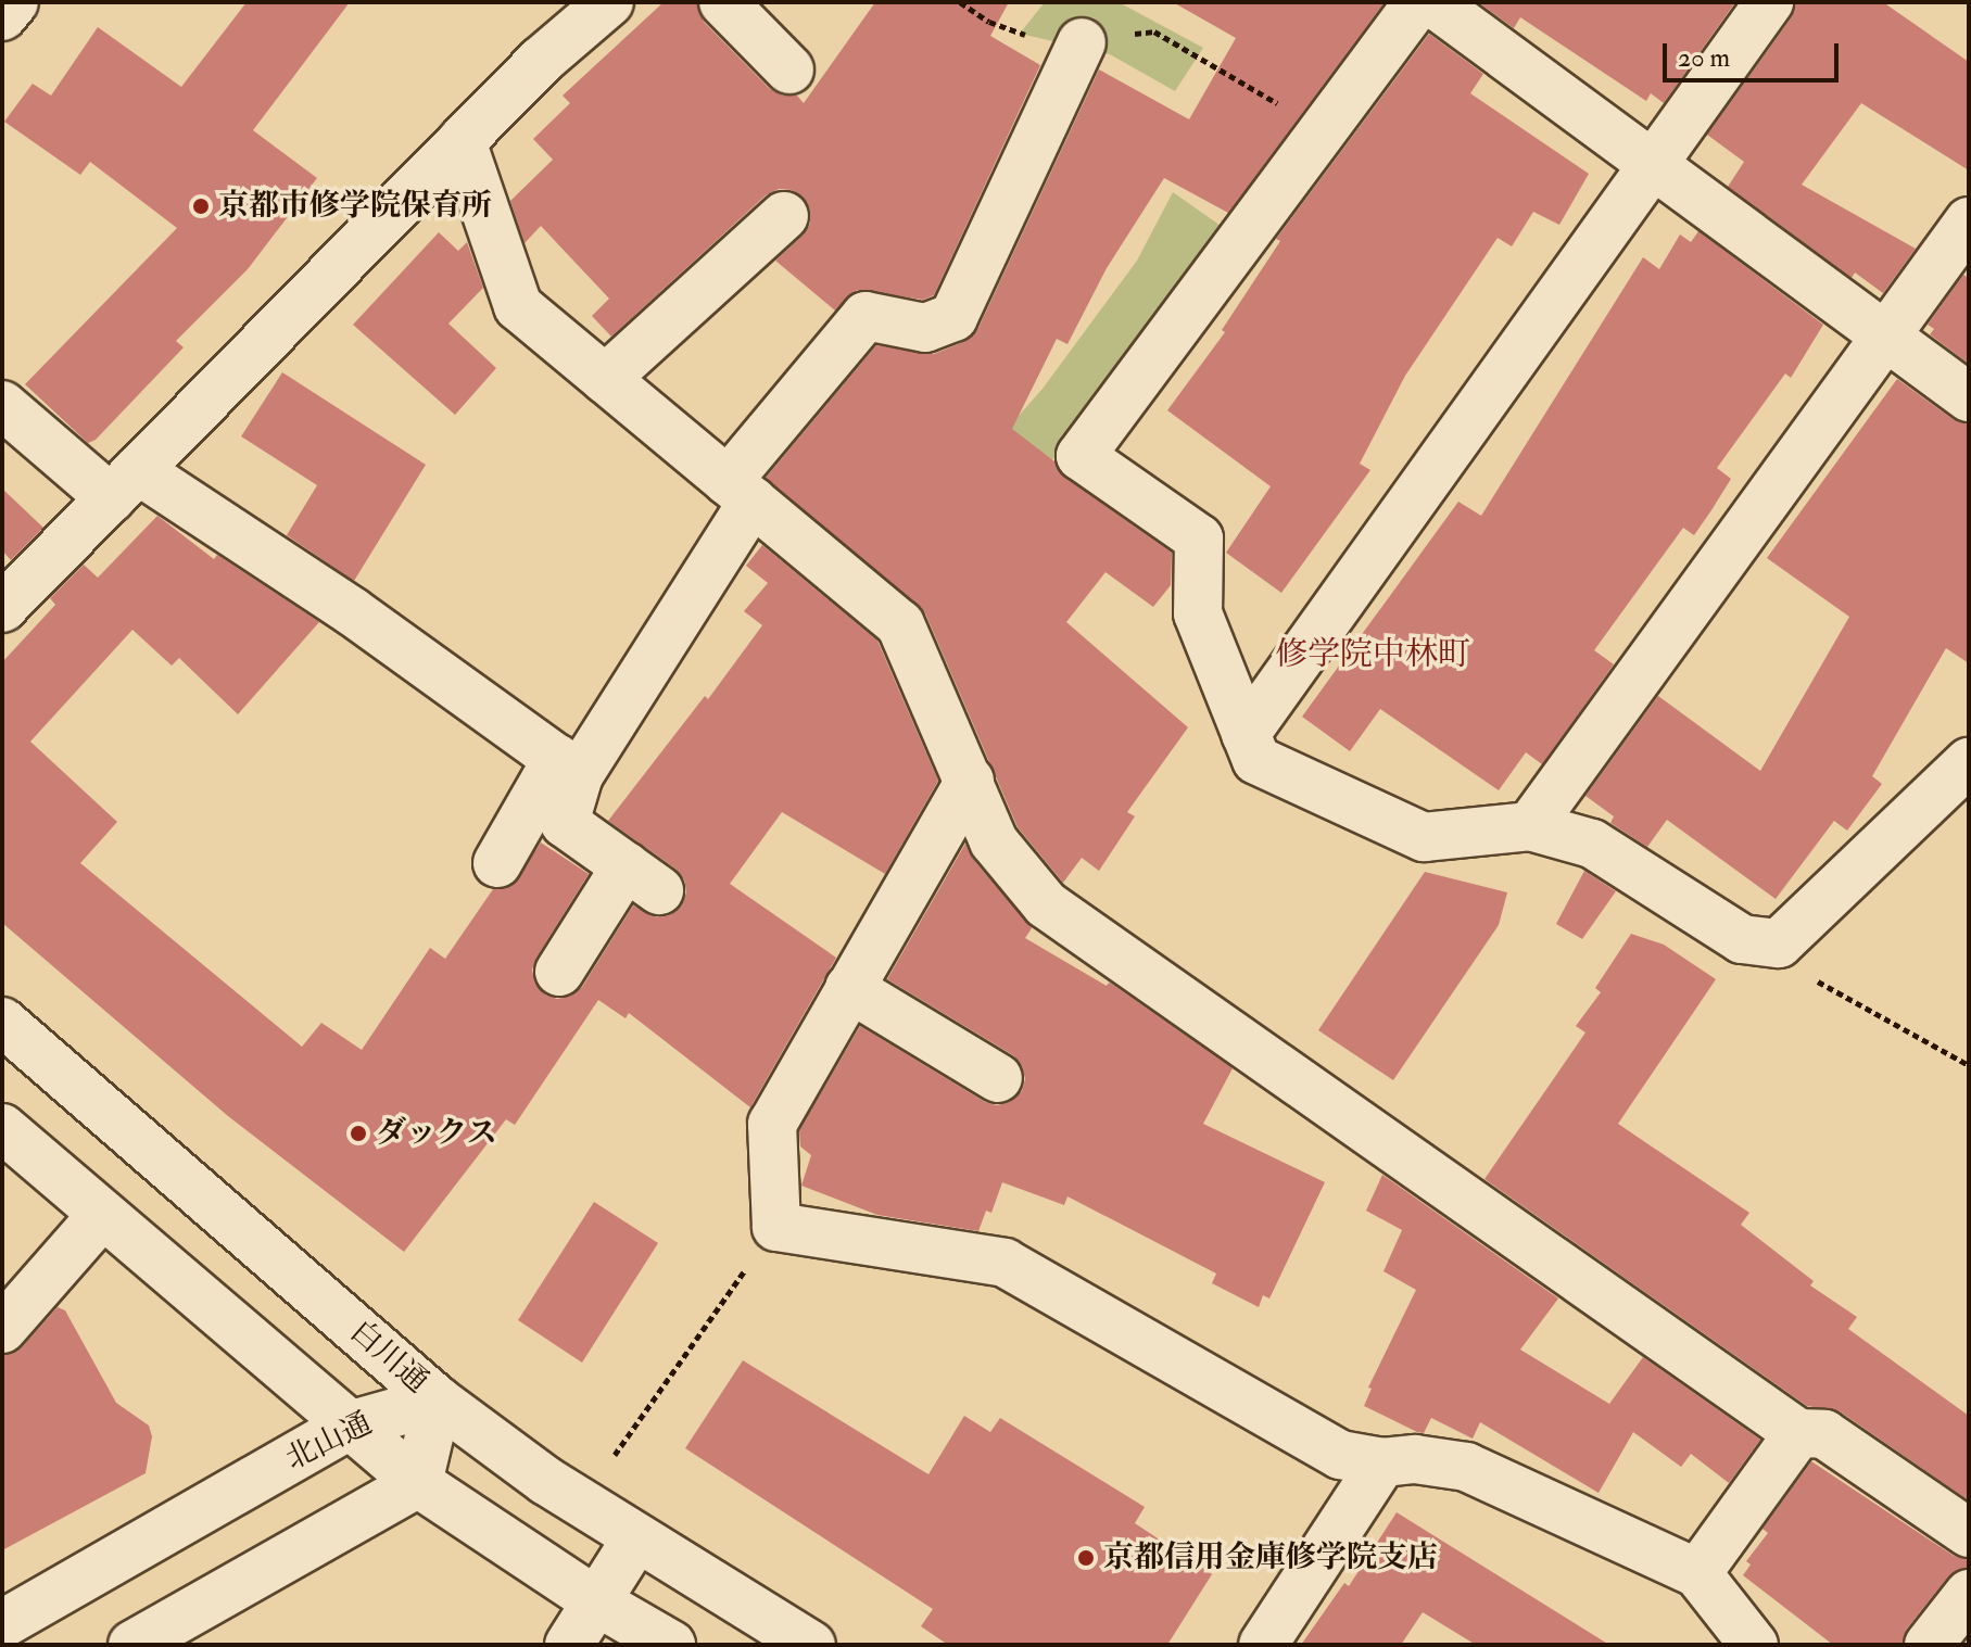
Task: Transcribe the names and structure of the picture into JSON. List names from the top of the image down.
{
  "streets": {
    "street": ["白川通", "北山通"]
  },
  "crossings": [
    ["白川通", "北山通"]
  ],
  "districts": ["修学院中林町"],
  "places": ["京都市修学院保育所", "ダックス", "京都信用金庫修学院支店"],
  "scale_bar": "20 m"
}
